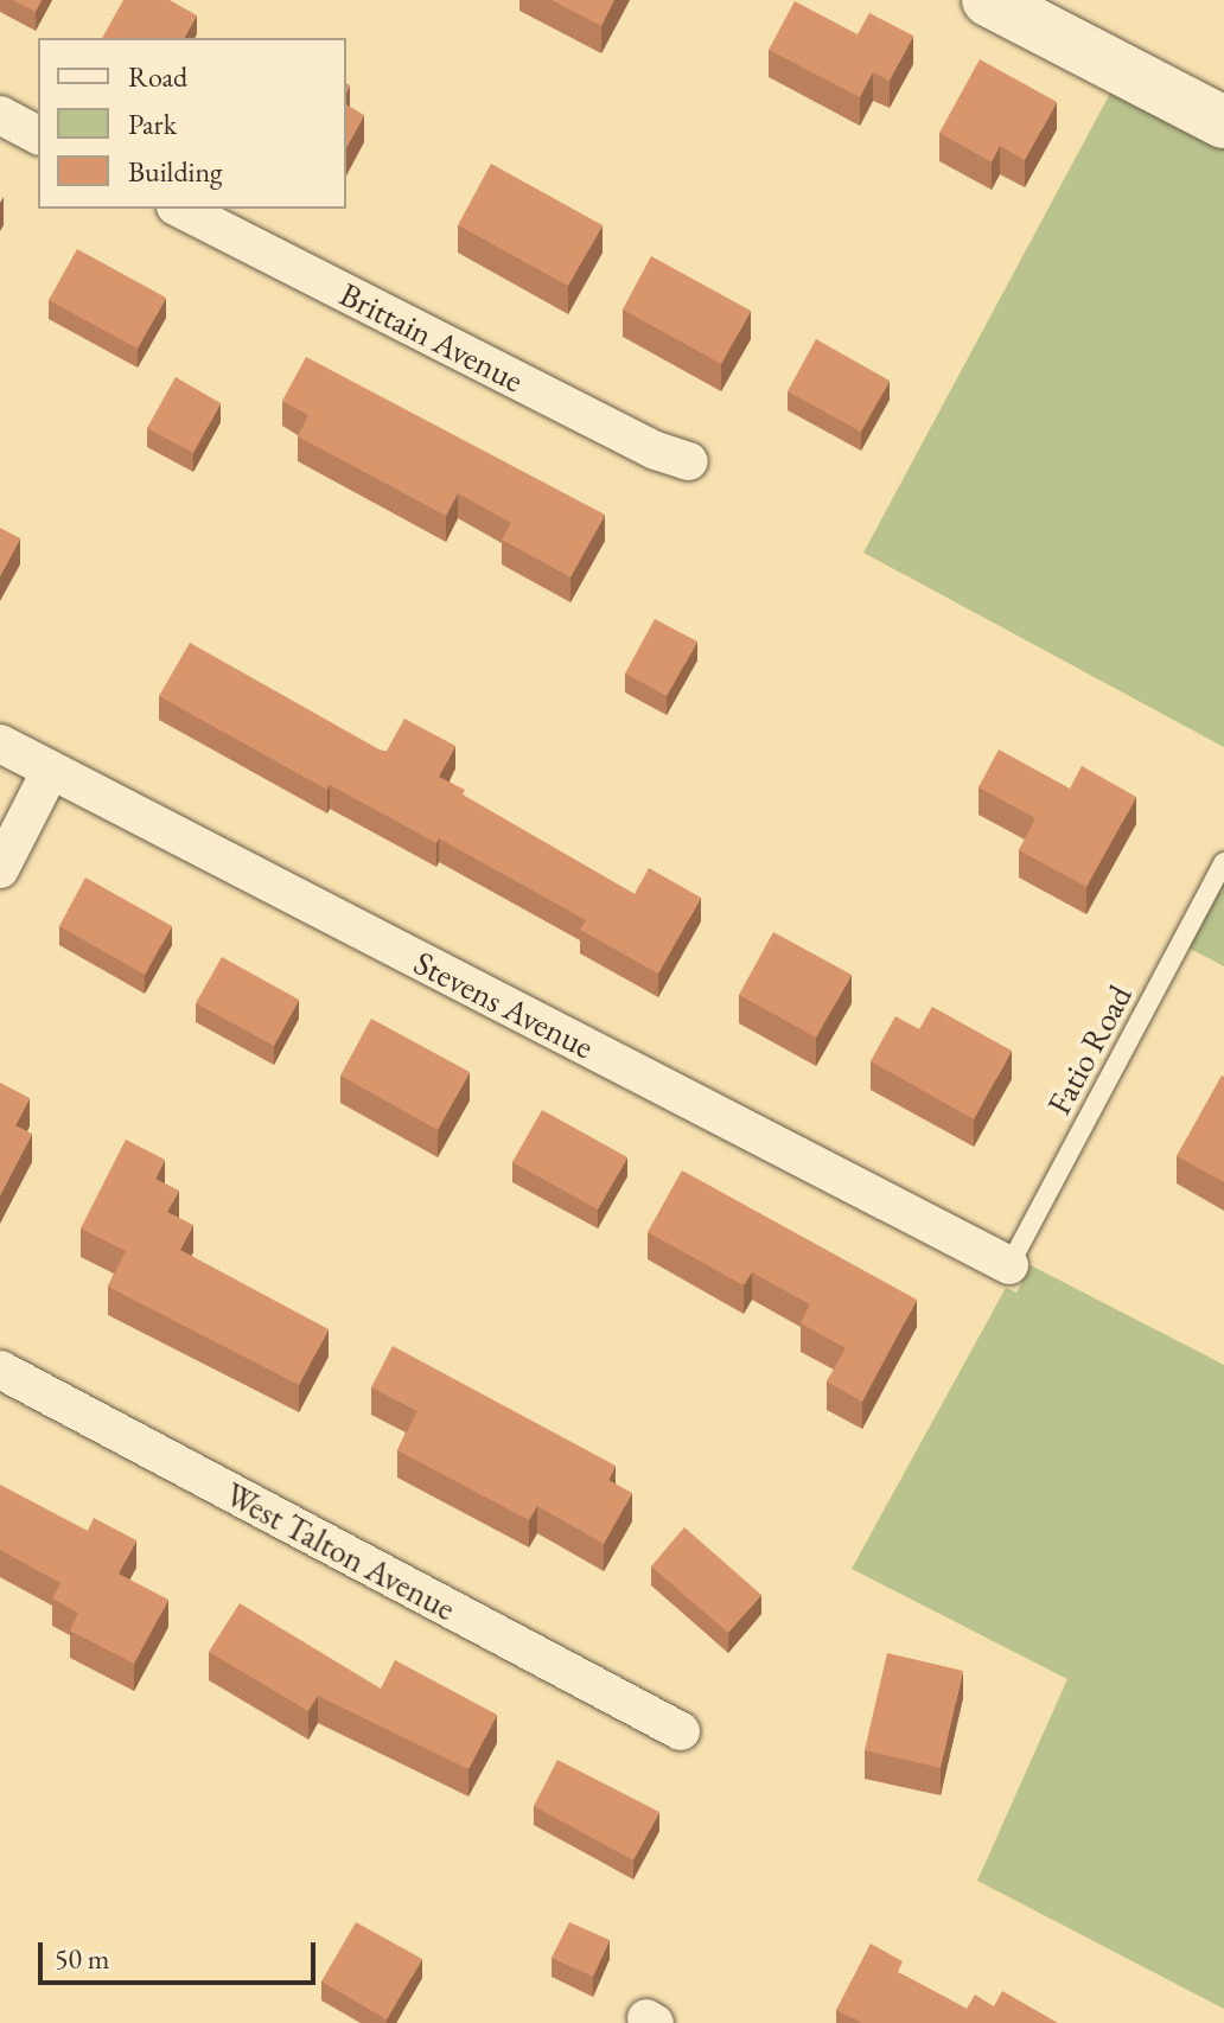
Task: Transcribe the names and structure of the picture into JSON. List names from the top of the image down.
{
  "streets": {
    "street": ["Brittain Avenue", "Stevens Avenue", "West Talton Avenue"],
    "lane": ["Fatio Road"]
  },
  "crossings": [
    ["Stevens Avenue", "Fatio Road"]
  ],
  "legend": ["Road", "Park", "Building"],
  "scale_bar": "50 m"
}
